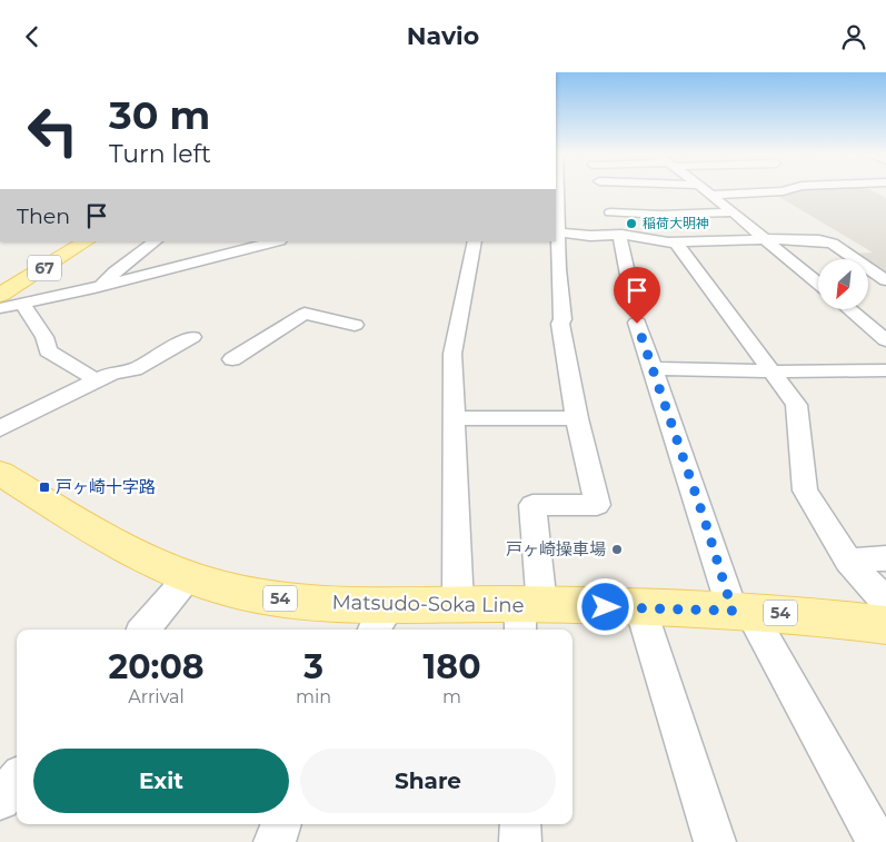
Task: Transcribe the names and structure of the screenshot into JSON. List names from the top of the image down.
{
  "streets": {
    "main road": ["67", "54", "Matsudo-Soka Line"]
  },
  "places": {
    "other": ["稲荷大明神", "戸ヶ崎操車場"],
    "transit": ["戸ヶ崎十字路"]
  },
  "north": "bottom left",
  "page": {
    "header": "Navio",
    "turn": ["30 m", "Turn left"],
    "then": "Then",
    "eta": [
      "20:08",
      "Arrival",
      "3",
      "min",
      "180",
      "m"
    ],
    "buttons": ["Exit", "Share"]
  }
}
